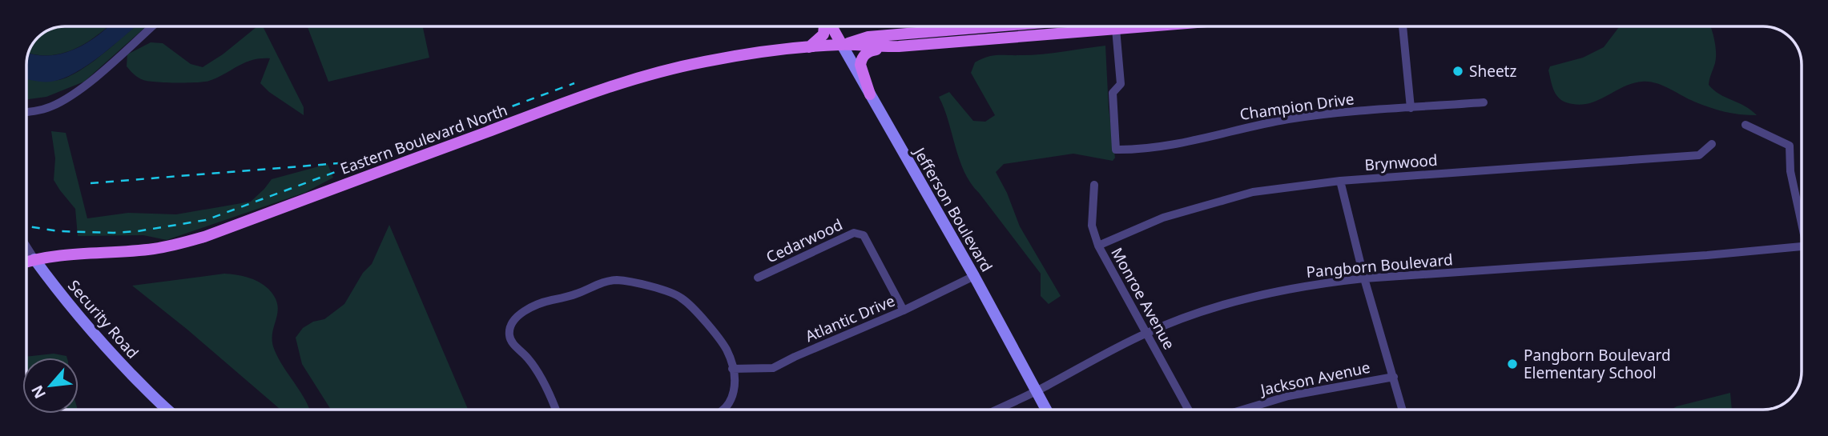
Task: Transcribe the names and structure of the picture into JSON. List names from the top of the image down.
{
  "streets": {
    "main road": ["Eastern Boulevard North", "Jefferson Boulevard", "Security Road"],
    "street": [
      "Champion Drive",
      "Brynwood",
      "Cedarwood",
      "Pangborn Boulevard",
      "Monroe Avenue",
      "Atlantic Drive",
      "Jackson Avenue"
    ]
  },
  "crossings": [
    ["Champion Drive", "Eastern Boulevard North"],
    ["Eastern Boulevard North", "Jefferson Boulevard"],
    ["Eastern Boulevard North", "Security Road"],
    ["Brynwood", "Monroe Avenue"],
    ["Jefferson Boulevard", "Pangborn Boulevard"],
    ["Jefferson Boulevard", "Atlantic Drive"],
    ["Cedarwood", "Atlantic Drive"],
    ["Pangborn Boulevard", "Monroe Avenue"]
  ],
  "places": ["Sheetz", "Pangborn Boulevard Elementary School"],
  "north": "bottom left"
}
